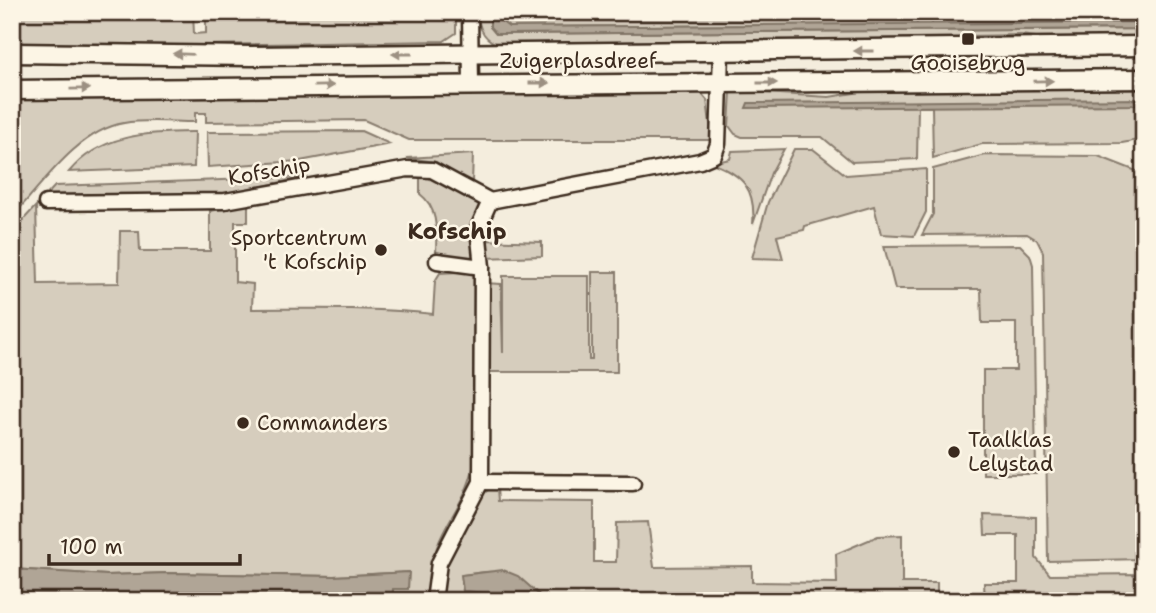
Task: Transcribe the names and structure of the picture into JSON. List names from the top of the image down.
{
  "streets": {
    "main road": ["Zuigerplasdreef"],
    "street": ["Kofschip"]
  },
  "districts": ["Kofschip"],
  "places": {
    "transit": ["Gooisebrug"],
    "other": ["Sportcentrum 't Kofschip", "Commanders", "Taalklas Lelystad"]
  },
  "scale_bar": "100 m"
}
